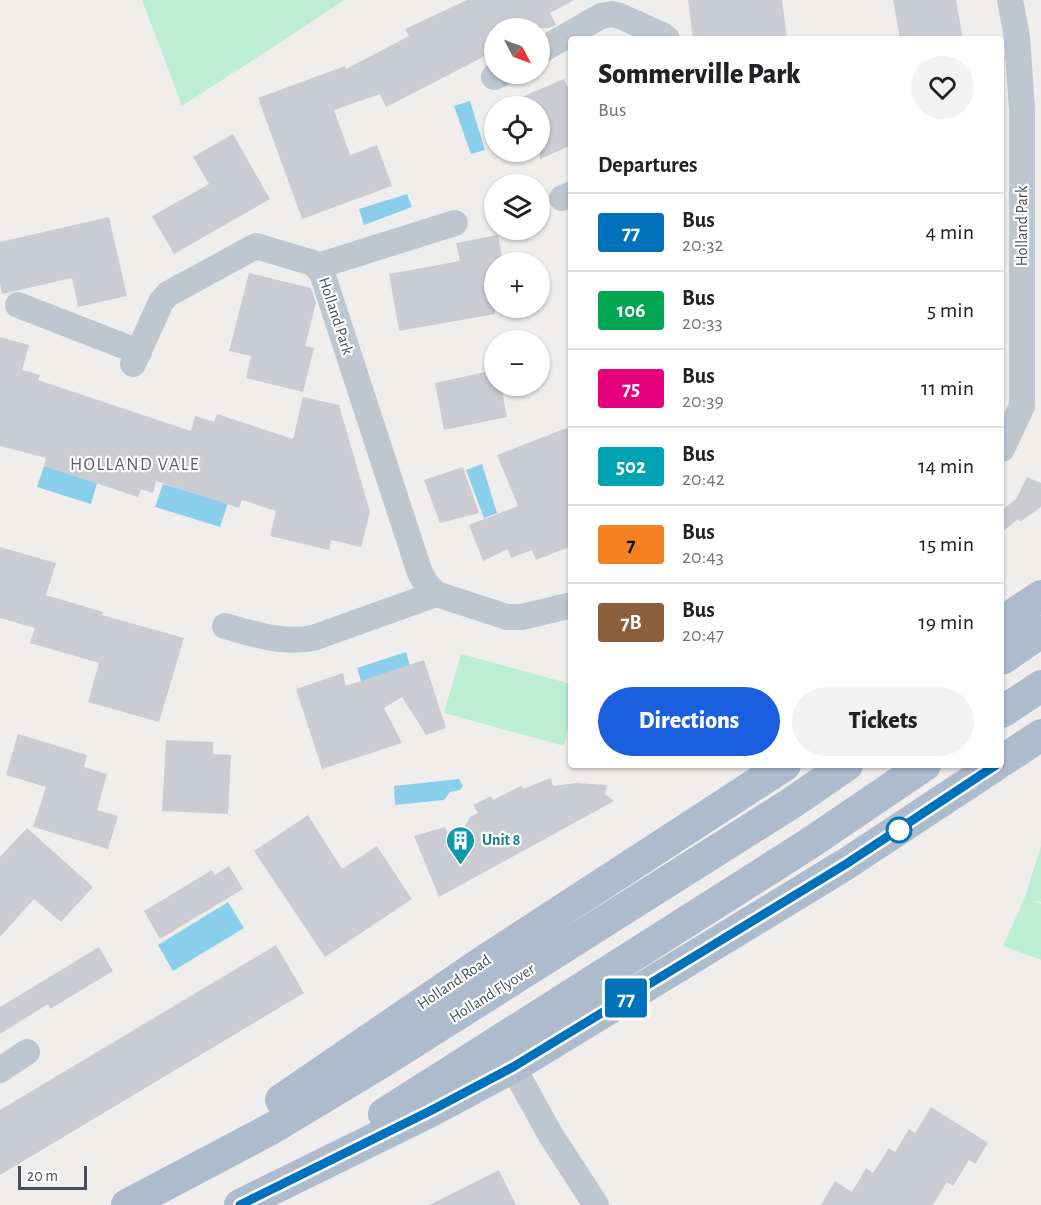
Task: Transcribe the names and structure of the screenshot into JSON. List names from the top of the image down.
{
  "streets": {
    "main road": ["Holland Road", "Holland Flyover"],
    "street": ["Holland Park"]
  },
  "crossings": [
    ["Holland Road", "Holland Flyover"]
  ],
  "districts": ["HOLLAND VALE"],
  "places": {
    "building": ["Unit 8"]
  },
  "lines": ["bus line 77"],
  "scale_bar": "20 m",
  "north": "bottom right",
  "page": {
    "on_map": "77",
    "map_buttons": ["+", "−"],
    "heading": [
      ["Sommerville Park", "Bus"],
      "Departures"
    ],
    "list": [
      {
        "mark": "77",
        "name": "Bus",
        "note": "20:32",
        "value": "4 min"
      },
      {
        "mark": "106",
        "name": "Bus",
        "note": "20:33",
        "value": "5 min"
      },
      {
        "mark": "75",
        "name": "Bus",
        "note": "20:39",
        "value": "11 min"
      },
      {
        "mark": "502",
        "name": "Bus",
        "note": "20:42",
        "value": "14 min"
      },
      {
        "mark": "7",
        "name": "Bus",
        "note": "20:43",
        "value": "15 min"
      },
      {
        "mark": "7B",
        "name": "Bus",
        "note": "20:47",
        "value": "19 min"
      }
    ],
    "buttons": ["Directions", "Tickets"],
    "scale": "20 m"
  }
}
